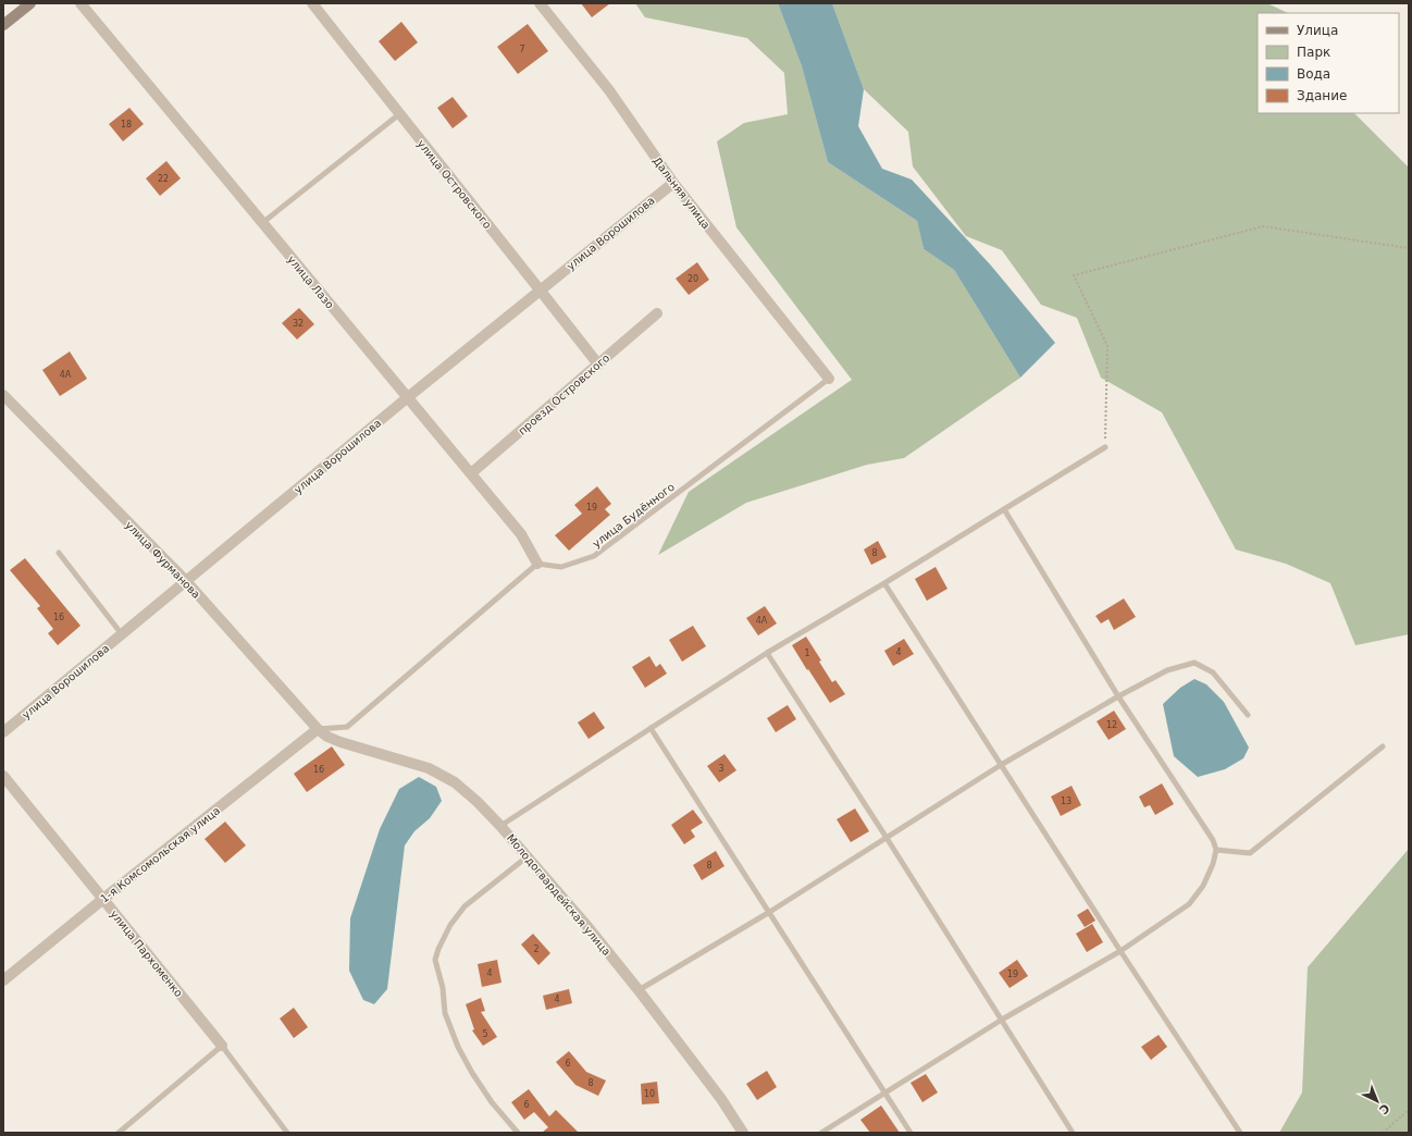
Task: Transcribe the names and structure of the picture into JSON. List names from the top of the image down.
{
  "streets": {
    "street": [
      "улица Островского",
      "Дальняя улица",
      "улица Ворошилова",
      "улица Лазо",
      "проезд Островского",
      "улица Фурманова",
      "1-я Комсомольская улица",
      "Молодогвардейская улица",
      "улица Пархоменко"
    ],
    "lane": ["улица Будённого"]
  },
  "crossings": [
    ["улица Островского", "улица Ворошилова"],
    ["улица Островского", "проезд Островского"],
    ["Дальняя улица", "улица Ворошилова"],
    ["Дальняя улица", "улица Будённого"],
    ["улица Ворошилова", "улица Лазо"],
    ["улица Ворошилова", "улица Фурманова"],
    ["улица Лазо", "проезд Островского"],
    ["улица Лазо", "улица Будённого"],
    ["улица Фурманова", "1-я Комсомольская улица"],
    ["улица Фурманова", "Молодогвардейская улица"],
    ["1-я Комсомольская улица", "Молодогвардейская улица"],
    ["1-я Комсомольская улица", "улица Пархоменко"]
  ],
  "house_numbers": [
    "7",
    "18",
    "22",
    "20",
    "32",
    "4А",
    "19",
    "8",
    "16",
    "4А",
    "4",
    "1",
    "12",
    "3",
    "16",
    "13",
    "8",
    "2",
    "4",
    "19",
    "4",
    "5",
    "6",
    "8",
    "10",
    "6"
  ],
  "legend": [
    "Улица",
    "Парк",
    "Вода",
    "Здание"
  ],
  "north": "bottom right"
}
